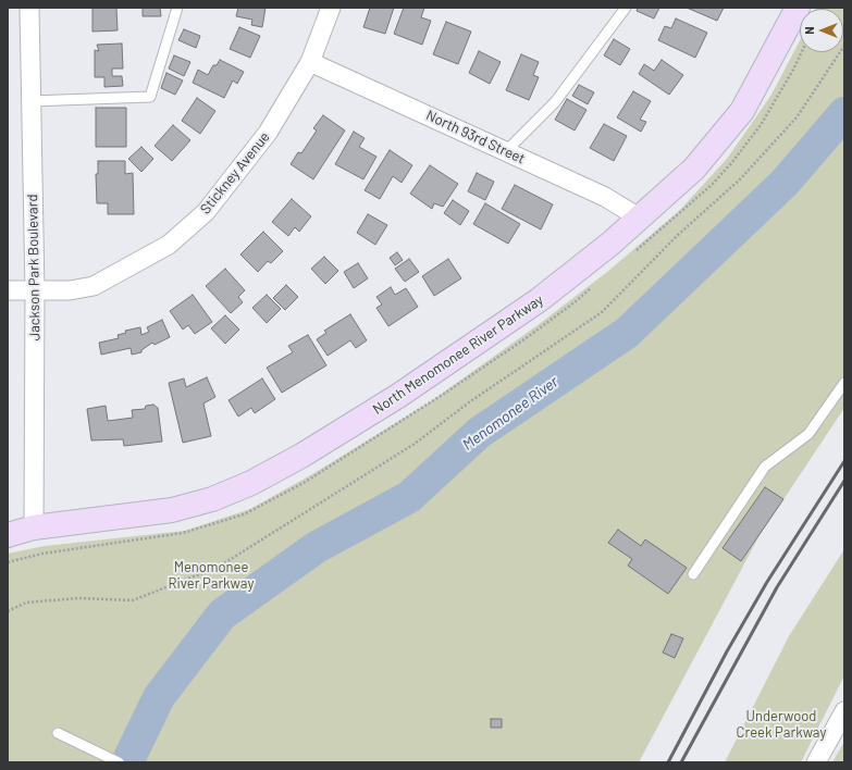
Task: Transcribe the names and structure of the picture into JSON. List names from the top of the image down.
{
  "streets": {
    "street": [
      "North 93rd Street",
      "Stickney Avenue",
      "Jackson Park Boulevard",
      "North Menomonee River Parkway"
    ]
  },
  "crossings": [
    ["North 93rd Street", "Stickney Avenue"],
    ["North 93rd Street", "North Menomonee River Parkway"],
    ["Stickney Avenue", "Jackson Park Boulevard"],
    ["Jackson Park Boulevard", "North Menomonee River Parkway"]
  ],
  "water": ["Menomonee River"],
  "parks": ["Menomonee River Parkway", "Underwood Creek Parkway"],
  "north": "left"
}
